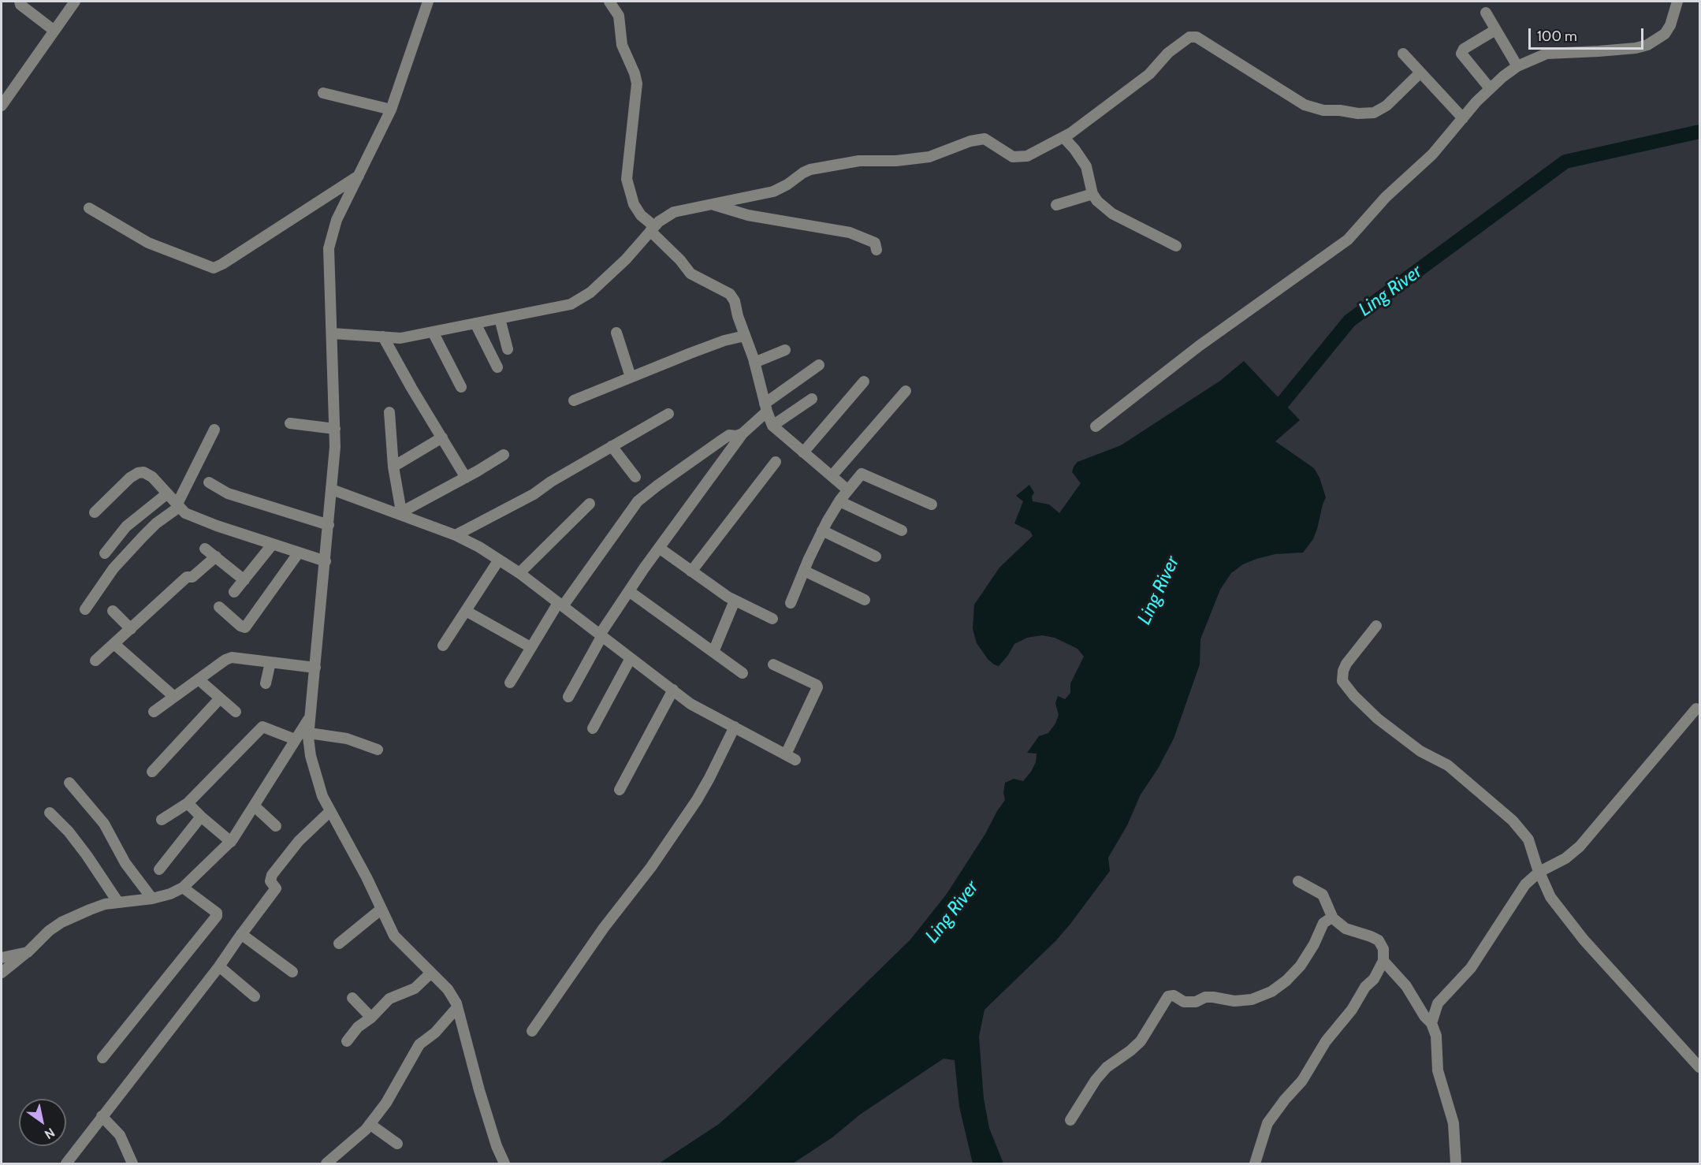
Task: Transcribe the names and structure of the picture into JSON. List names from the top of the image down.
{
  "water": ["Ling River"],
  "scale_bar": "100 m",
  "north": "bottom right"
}
